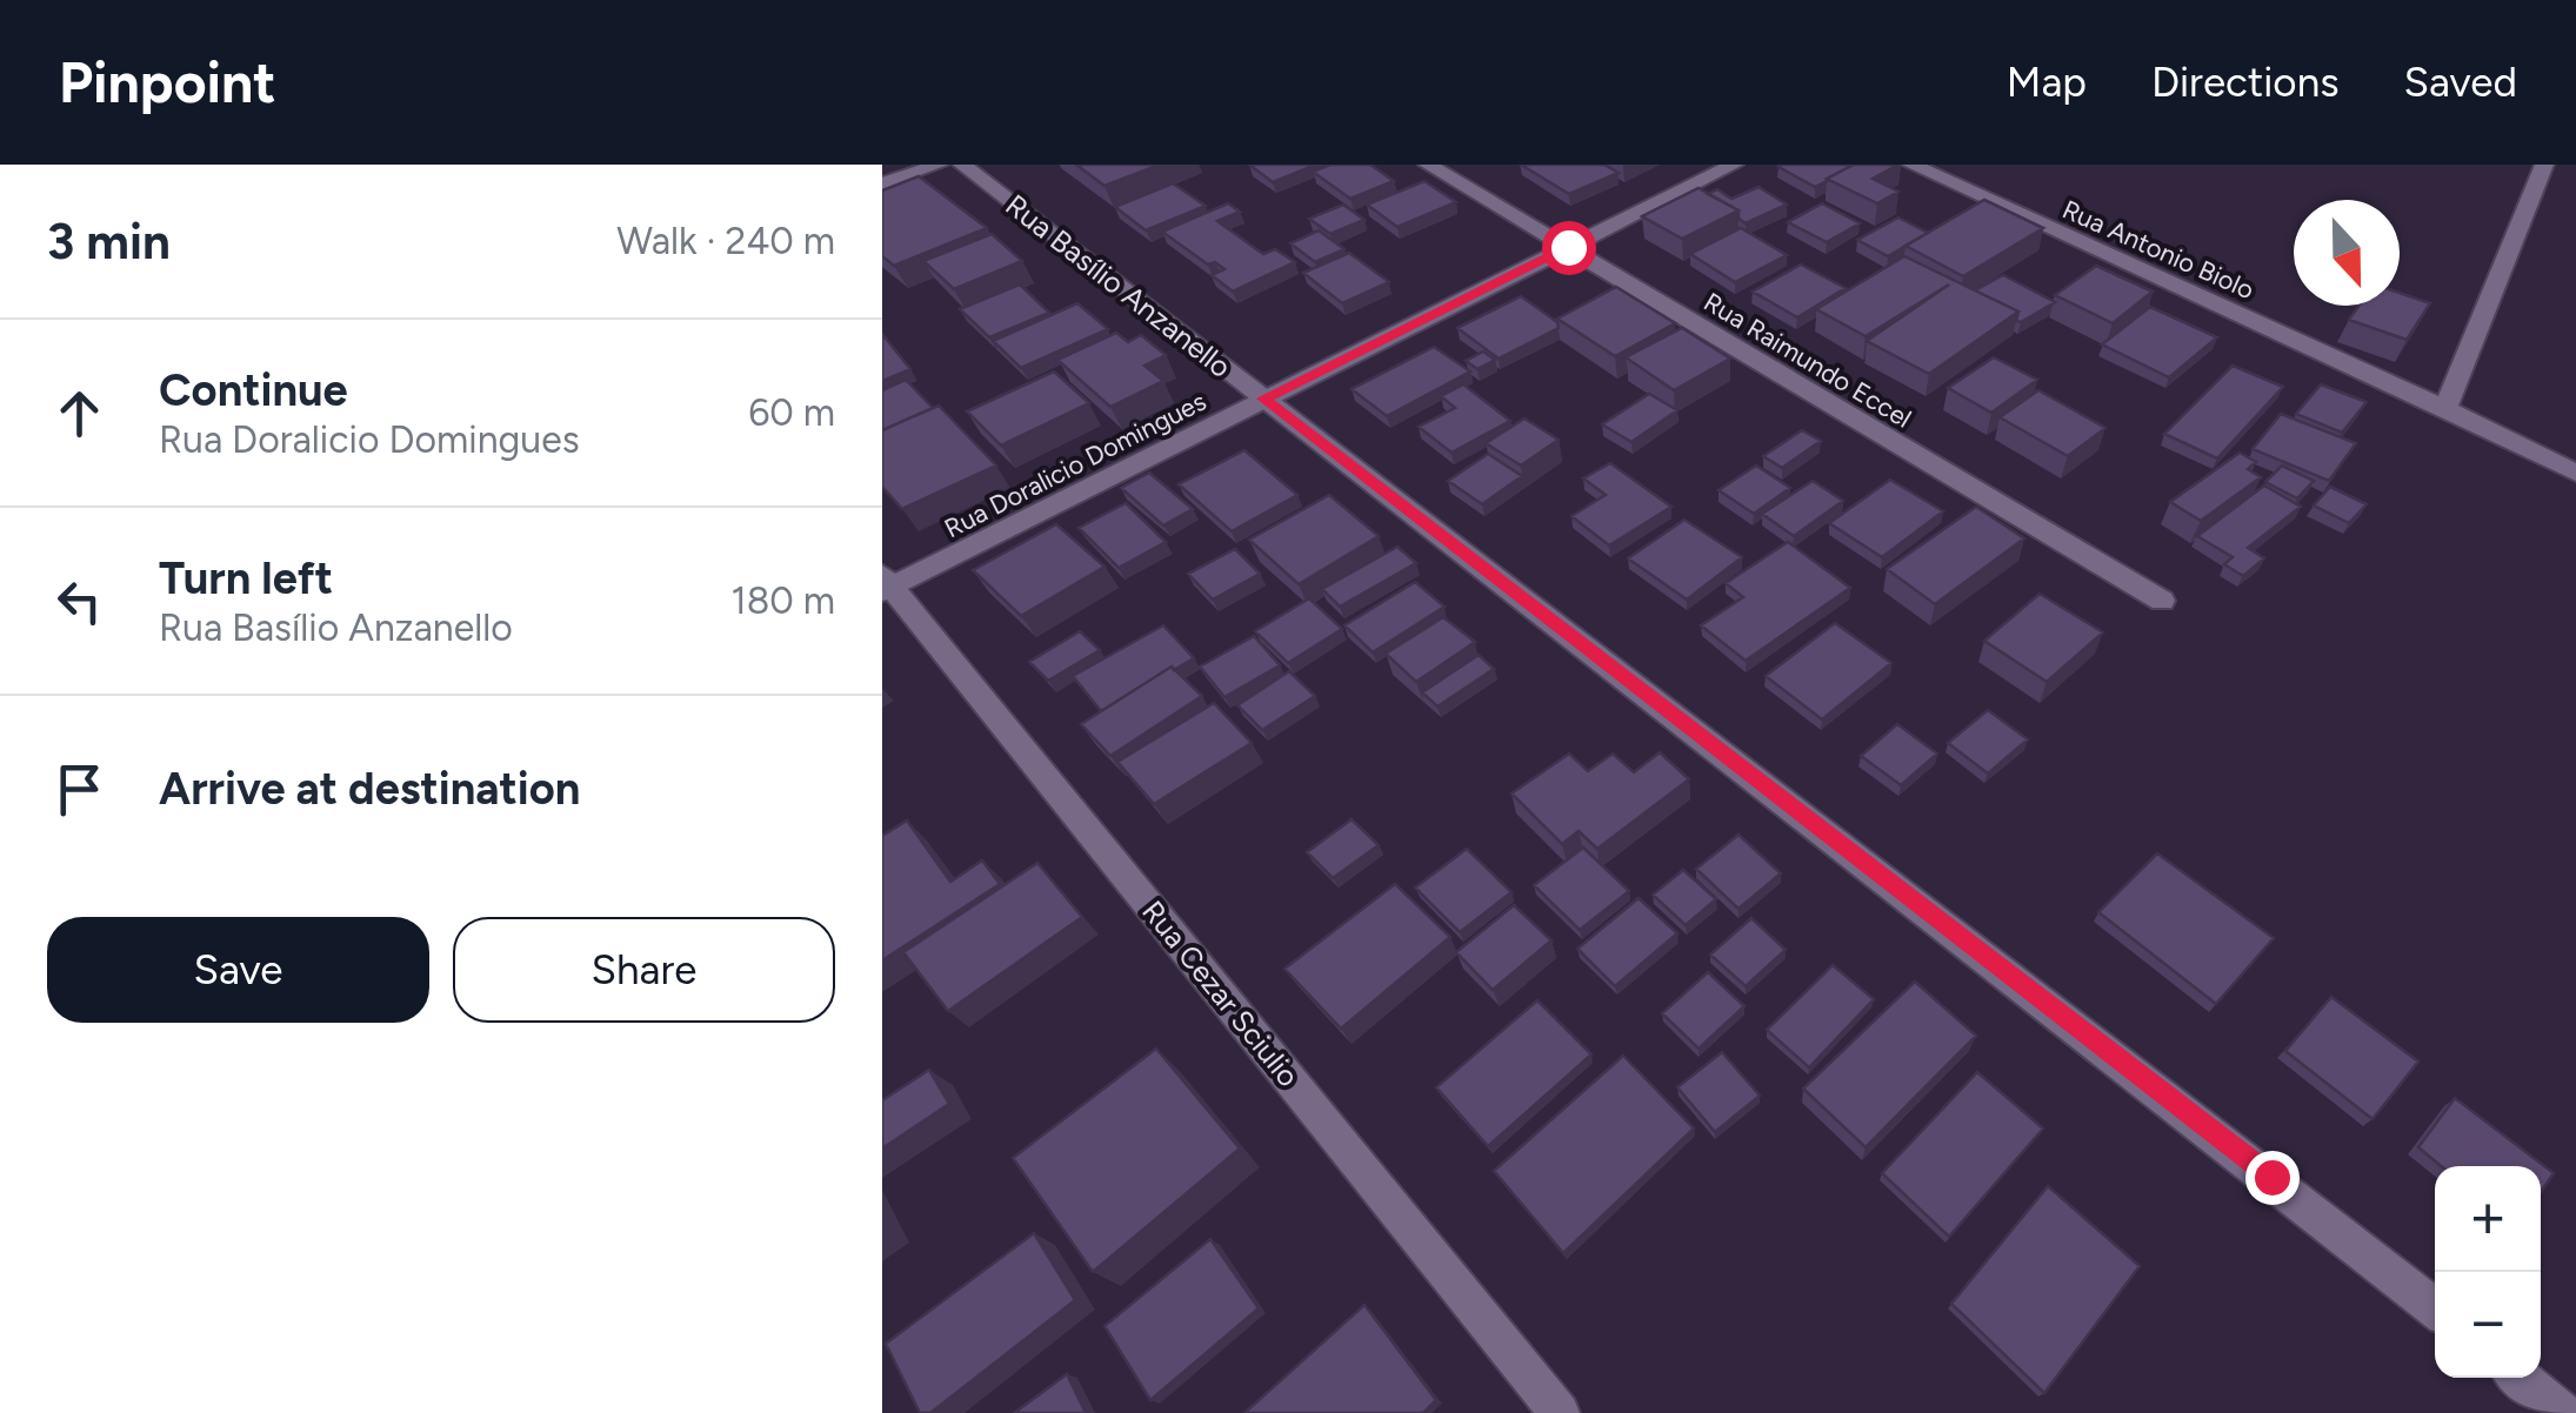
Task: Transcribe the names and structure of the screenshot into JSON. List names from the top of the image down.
{
  "streets": {
    "street": [
      "Rua Antonio Biolo",
      "Rua Basílio Anzanello",
      "Rua Raimundo Eccel",
      "Rua Doralicio Domingues",
      "Rua Cezar Sciulio"
    ]
  },
  "crossings": [
    ["Rua Basílio Anzanello", "Rua Doralicio Domingues"],
    ["Rua Raimundo Eccel", "Rua Doralicio Domingues"],
    ["Rua Doralicio Domingues", "Rua Cezar Sciulio"]
  ],
  "north": "bottom",
  "page": {
    "header": "Pinpoint",
    "nav": ["Map", "Directions", "Saved"],
    "heading": ["3 min", "Walk · 240 m"],
    "list": [
      ["Continue", "Rua Doralicio Domingues", "60 m"],
      ["Turn left", "Rua Basílio Anzanello", "180 m"],
      "Arrive at destination"
    ],
    "buttons": ["Save", "Share"],
    "map_buttons": ["+", "−"]
  }
}
